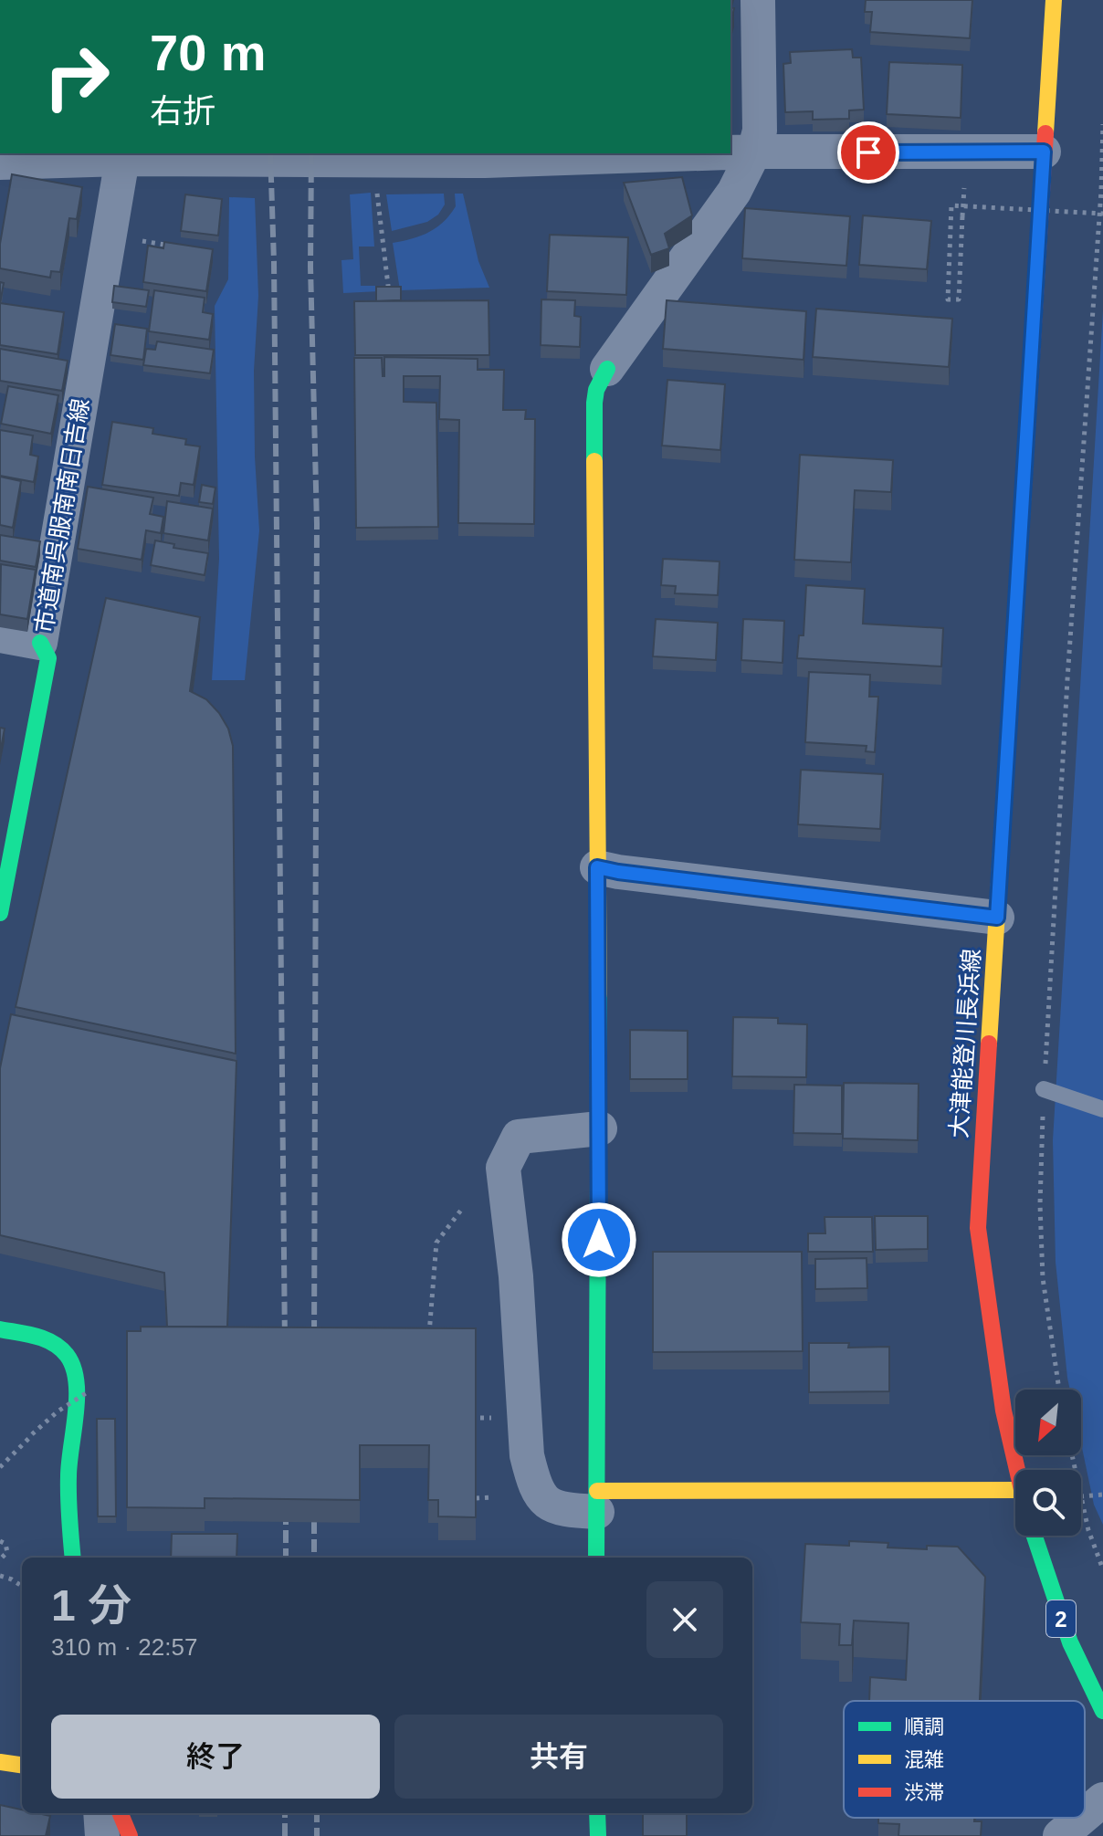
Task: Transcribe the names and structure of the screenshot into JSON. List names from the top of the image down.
{
  "streets": {
    "street": ["市道南呉服南南日吉線", "大津能登川長浜線", "2"]
  },
  "legend": ["順調", "混雑", "渋滞"],
  "north": "bottom left",
  "page": {
    "turn": ["70 m", "右折"],
    "heading": ["1 分", "310 m · 22:57"],
    "buttons": ["終了", "共有"]
  }
}
